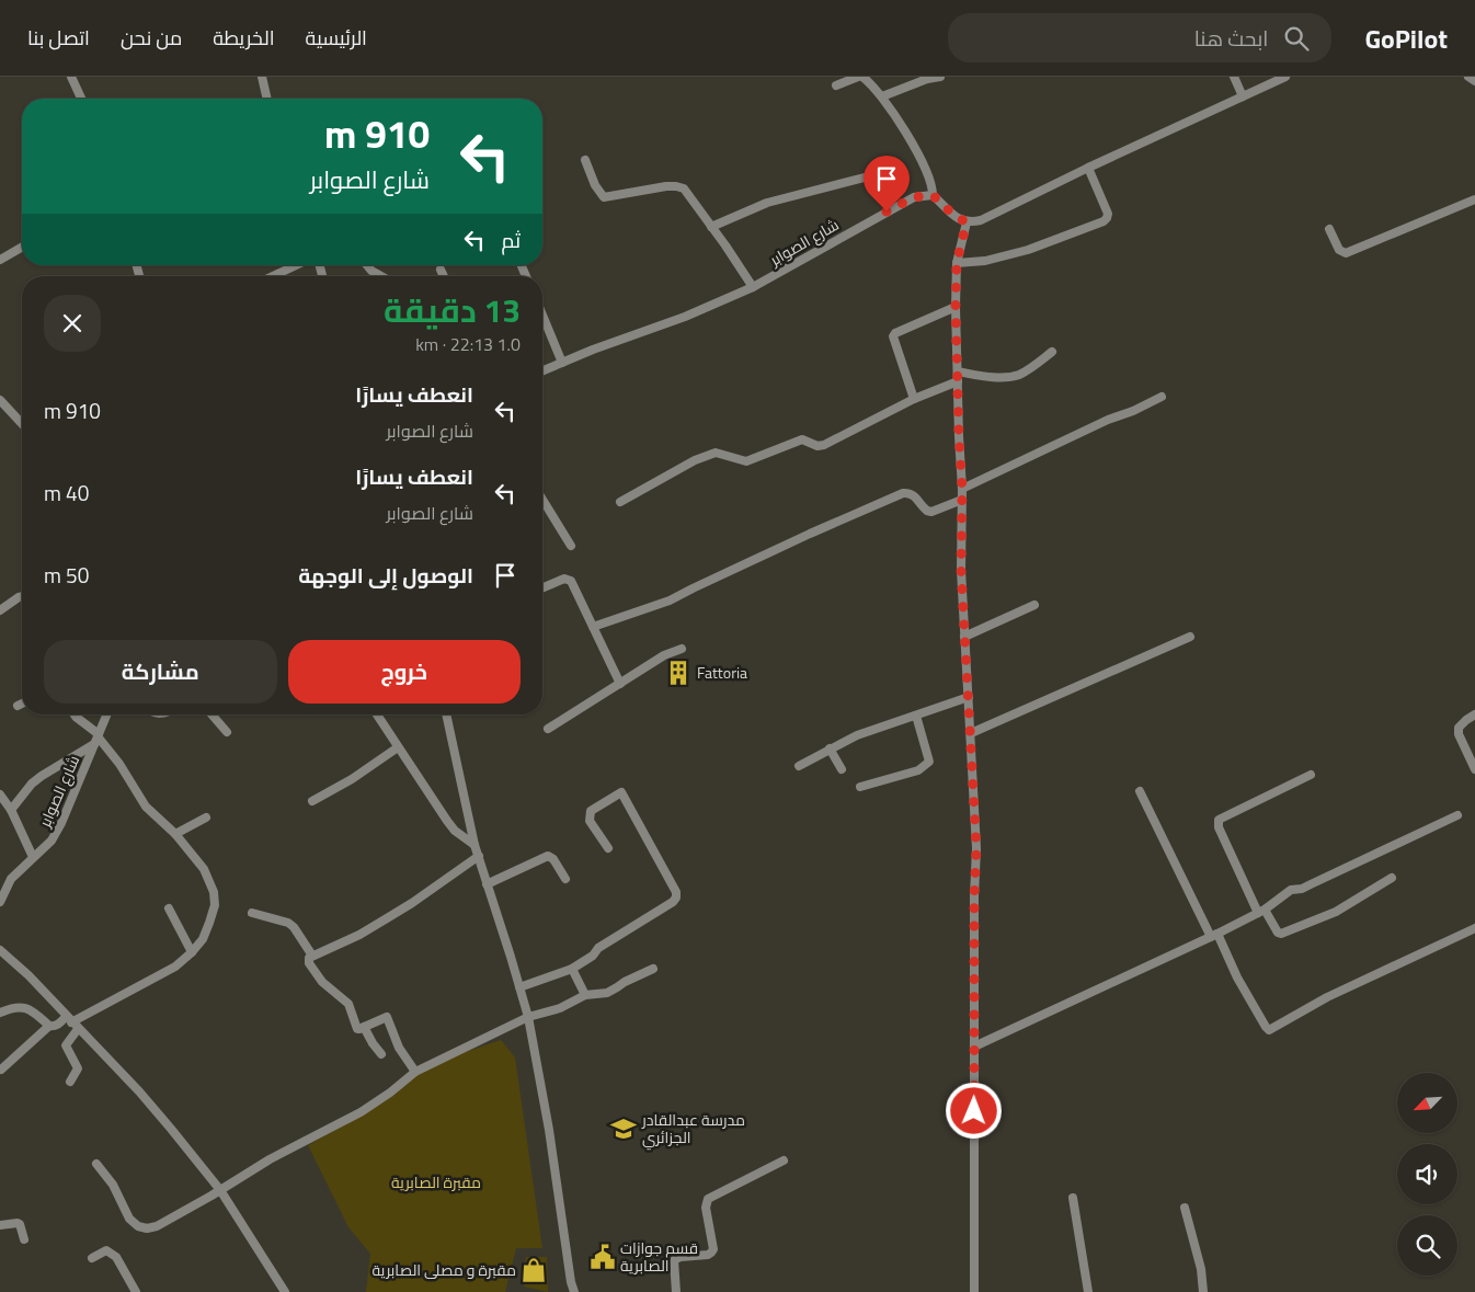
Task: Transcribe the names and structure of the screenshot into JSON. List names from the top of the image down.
{
  "streets": {
    "street": ["شارع الصوابر"]
  },
  "parks": ["مقبرة الصابرية"],
  "places": {
    "building": ["Fattoria"],
    "school or university": ["مدرسة عبدالقادر الجزائري"],
    "public building": ["قسم جوازات الصابرية"],
    "shop": ["مقبرة و مصلى الصابرية"]
  },
  "north": "bottom left",
  "page": {
    "header": "GoPilot",
    "search": "ابحث هنا",
    "nav": [
      "الرئيسية",
      "الخريطة",
      "من نحن",
      "اتصل بنا"
    ],
    "turn": ["910 m", "شارع الصوابر"],
    "then": "ثم",
    "heading": ["13 دقيقة", "1.0 km · 22:13"],
    "list": [
      {
        "name": "انعطف يسارًا",
        "note": "شارع الصوابر",
        "value": "910 m"
      },
      {
        "name": "انعطف يسارًا",
        "note": "شارع الصوابر",
        "value": "40 m"
      },
      {
        "name": "الوصول إلى الوجهة",
        "value": "50 m"
      }
    ],
    "buttons": ["خروج", "مشاركة"]
  }
}
